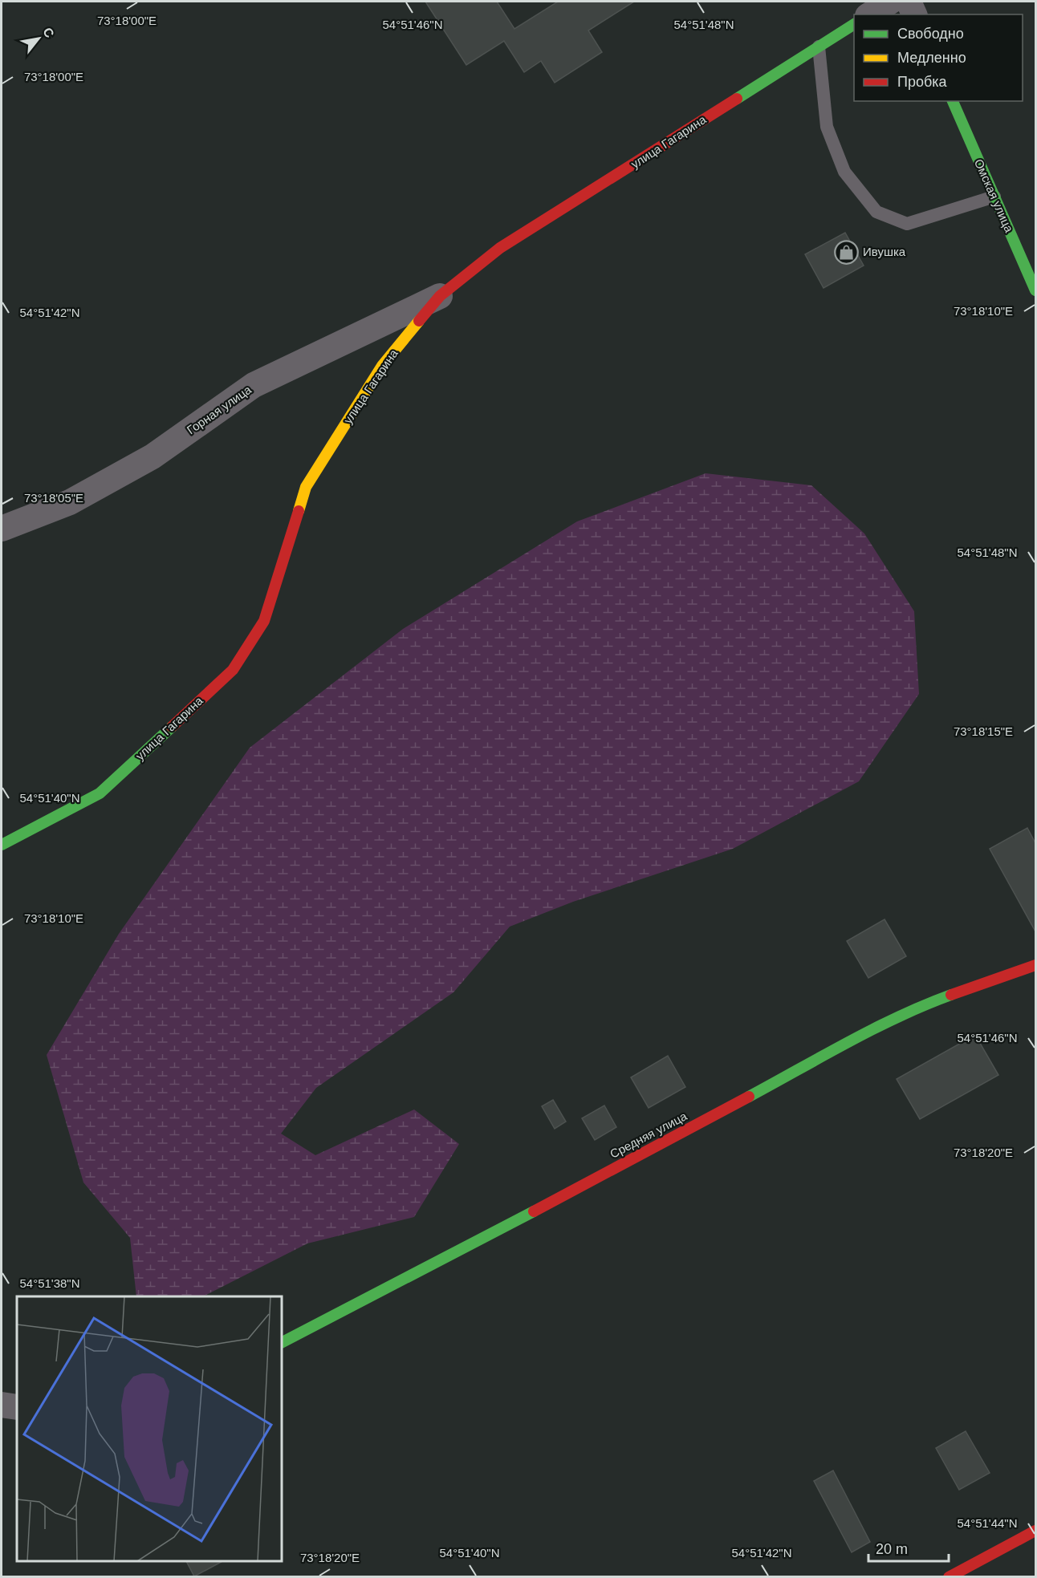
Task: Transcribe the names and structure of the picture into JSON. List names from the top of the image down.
{
  "streets": {
    "street": [
      "улица Гагарина",
      "Омская улица",
      "Горная улица",
      "Средняя улица"
    ]
  },
  "crossings": [
    ["улица Гагарина", "Горная улица"]
  ],
  "places": {
    "shop": ["Ивушка"]
  },
  "legend": ["Свободно", "Медленно", "Пробка"],
  "scale_bar": "20 m",
  "north": "top right",
  "coordinates": [
    "73°18'00\"E",
    "54°51'46\"N",
    "54°51'48\"N",
    "73°18'10\"E",
    "54°51'42\"N",
    "73°18'05\"E",
    "73°18'15\"E",
    "54°51'40\"N",
    "73°18'20\"E",
    "54°51'38\"N",
    "54°51'44\"N"
  ]
}
